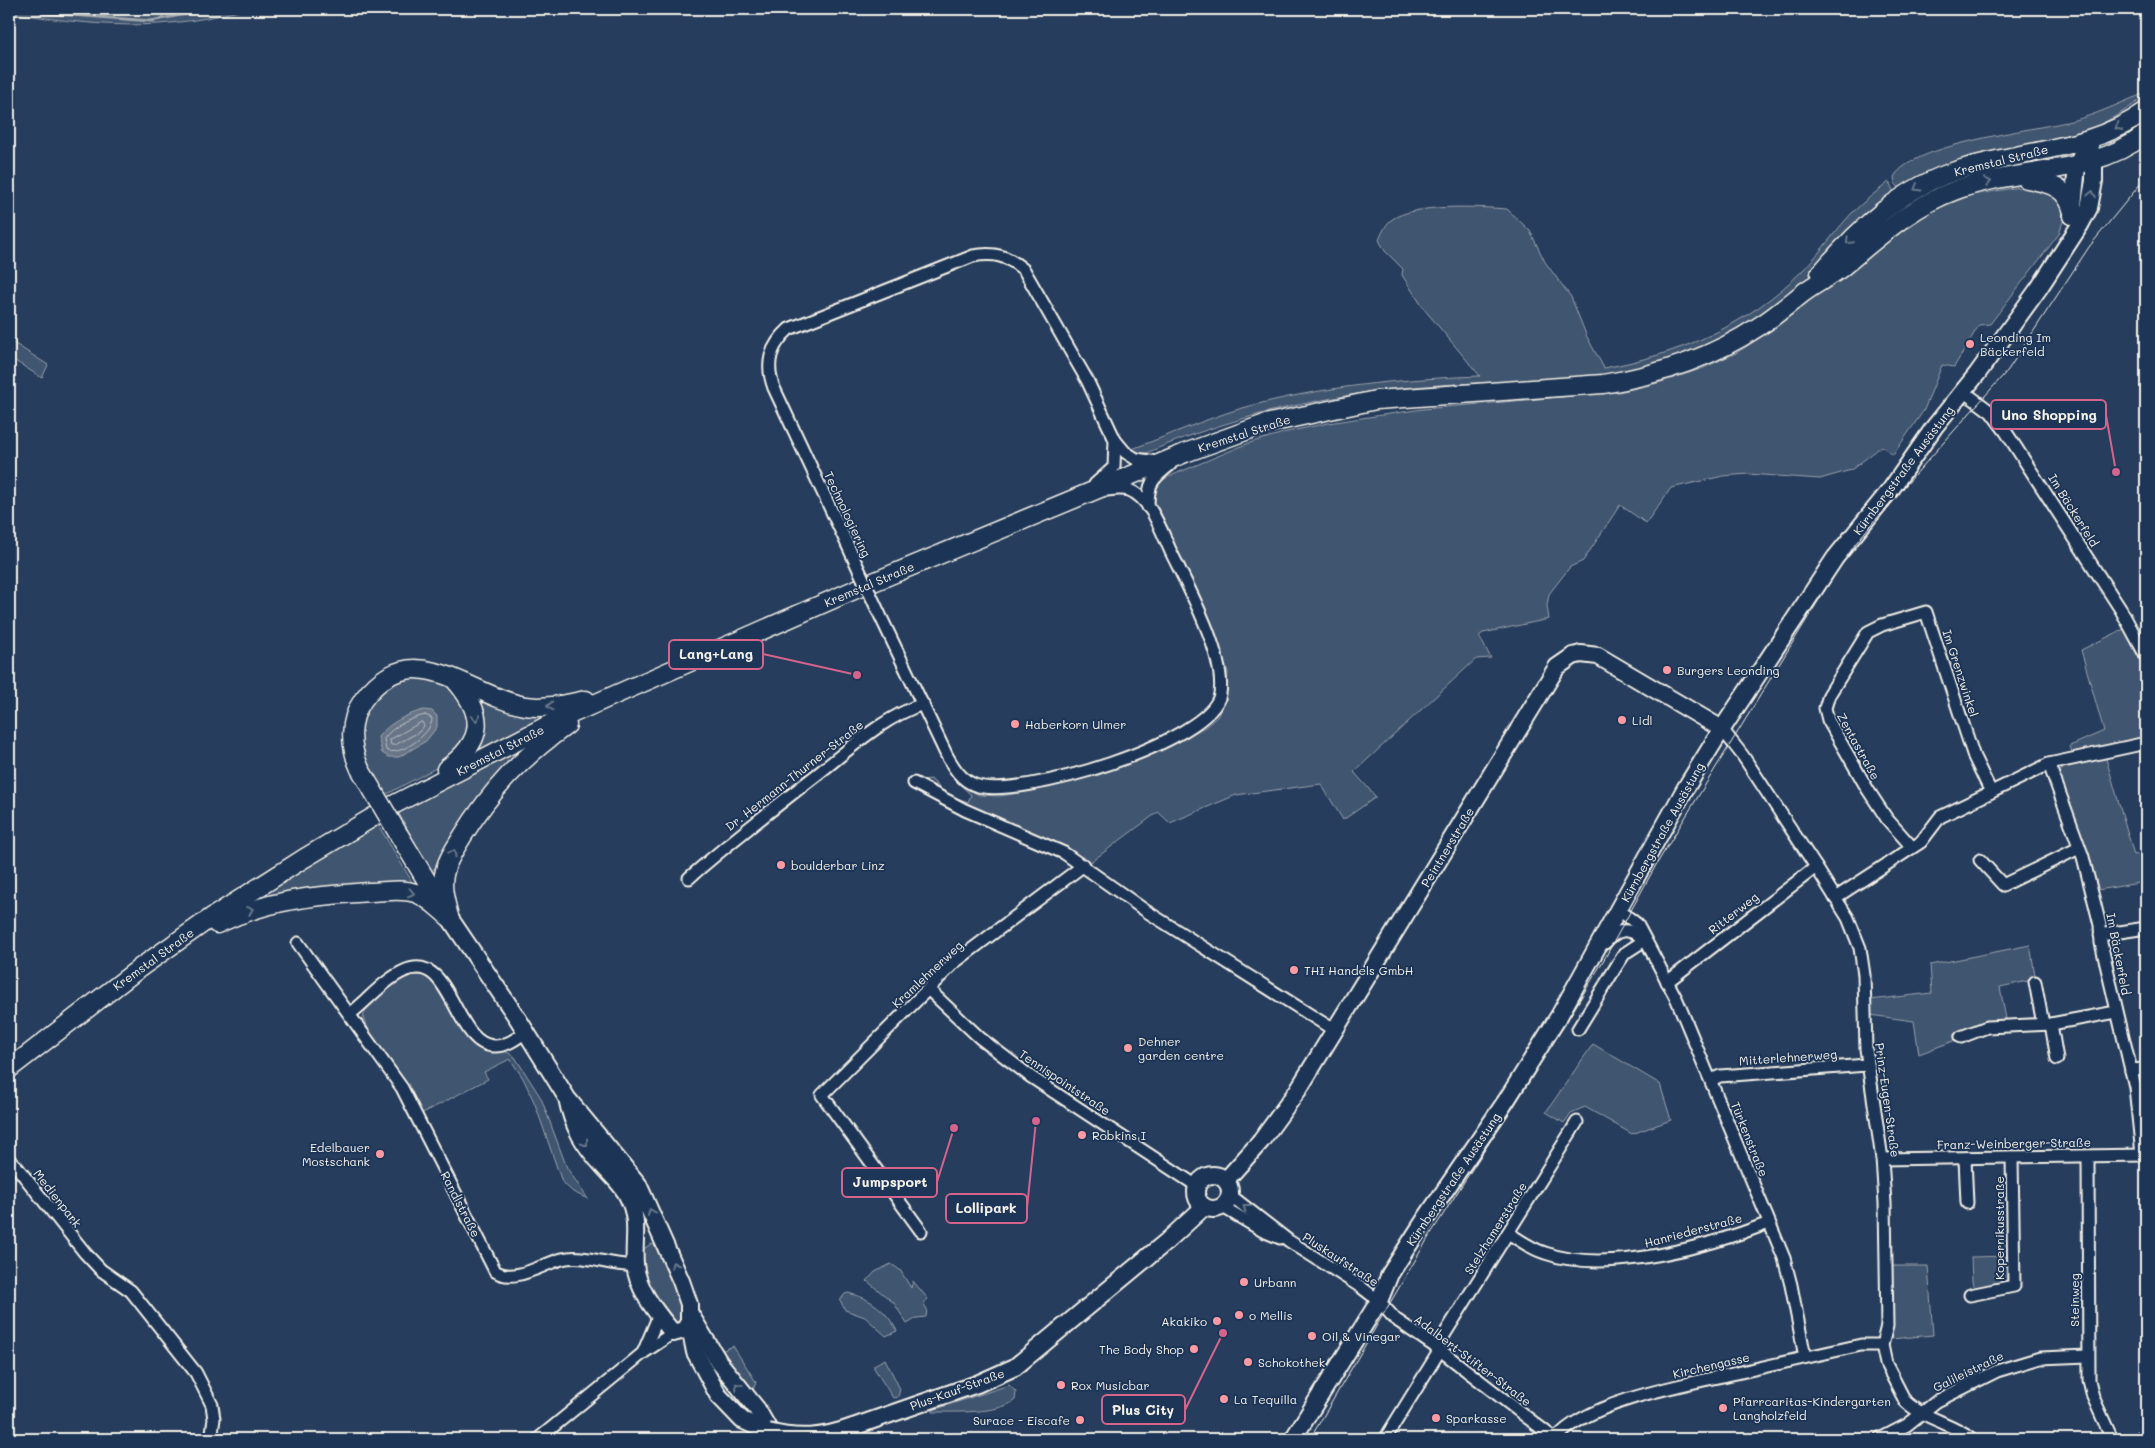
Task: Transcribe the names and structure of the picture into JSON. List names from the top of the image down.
{
  "streets": {
    "main road": ["Kremstal Straße"],
    "street": [
      "Kürnbergstraße Ausästung",
      "Im Bäckerfeld",
      "Technologiering",
      "Im Grenzwinkel",
      "Zentastraße",
      "Dr. Hermann-Thurner-Straße",
      "Peintnerstraße",
      "Ritterweg",
      "Kramlehnerweg",
      "Mitterlehnerweg",
      "Tennispointstraße",
      "Prinz-Eugen-Straße",
      "Türkenstraße",
      "Franz-Weinberger-Straße",
      "Medienpark",
      "Randlstraße",
      "Stelzhamerstraße",
      "Kopernikusstraße",
      "Hanriederstraße",
      "Pluskaufstraße",
      "Steinweg",
      "Adalbert-Stifter-Straße",
      "Kirchengasse",
      "Galileistraße",
      "Plus-Kauf-Straße"
    ]
  },
  "crossings": [
    ["Kremstal Straße", "Kürnbergstraße Ausästung"],
    ["Kremstal Straße", "Technologiering"],
    ["Kürnbergstraße Ausästung", "Im Bäckerfeld"],
    ["Kürnbergstraße Ausästung", "Peintnerstraße"],
    ["Kürnbergstraße Ausästung", "Prinz-Eugen-Straße"],
    ["Kürnbergstraße Ausästung", "Türkenstraße"],
    ["Kürnbergstraße Ausästung", "Pluskaufstraße"],
    ["Kürnbergstraße Ausästung", "Adalbert-Stifter-Straße"],
    ["Im Bäckerfeld", "Franz-Weinberger-Straße"],
    ["Technologiering", "Dr. Hermann-Thurner-Straße"],
    ["Im Grenzwinkel", "Zentastraße"],
    ["Peintnerstraße", "Tennispointstraße"],
    ["Peintnerstraße", "Prinz-Eugen-Straße"],
    ["Peintnerstraße", "Pluskaufstraße"],
    ["Peintnerstraße", "Plus-Kauf-Straße"],
    ["Ritterweg", "Prinz-Eugen-Straße"],
    ["Ritterweg", "Türkenstraße"],
    ["Kramlehnerweg", "Tennispointstraße"],
    ["Mitterlehnerweg", "Prinz-Eugen-Straße"],
    ["Mitterlehnerweg", "Türkenstraße"],
    ["Tennispointstraße", "Pluskaufstraße"],
    ["Tennispointstraße", "Plus-Kauf-Straße"],
    ["Prinz-Eugen-Straße", "Franz-Weinberger-Straße"],
    ["Prinz-Eugen-Straße", "Kirchengasse"],
    ["Prinz-Eugen-Straße", "Galileistraße"],
    ["Türkenstraße", "Hanriederstraße"],
    ["Türkenstraße", "Kirchengasse"],
    ["Franz-Weinberger-Straße", "Kopernikusstraße"],
    ["Franz-Weinberger-Straße", "Steinweg"],
    ["Stelzhamerstraße", "Hanriederstraße"],
    ["Stelzhamerstraße", "Adalbert-Stifter-Straße"],
    ["Pluskaufstraße", "Adalbert-Stifter-Straße"],
    ["Pluskaufstraße", "Plus-Kauf-Straße"],
    ["Steinweg", "Galileistraße"],
    ["Adalbert-Stifter-Straße", "Kirchengasse"]
  ],
  "places": [
    "Leonding Im Bäckerfeld",
    "Uno Shopping",
    "Burgers Leonding",
    "Lang+Lang",
    "Lidl",
    "Haberkorn Ulmer",
    "boulderbar Linz",
    "THI Handels GmbH",
    "Dehner garden centre",
    "Lollipark",
    "Jumpsport",
    "Robkins I",
    "Edelbauer Mostschank",
    "Urbann",
    "o Mellis",
    "Akakiko",
    "Plus City",
    "Oil & Vinegar",
    "The Body Shop",
    "Schokothek",
    "Rox Musicbar",
    "La Tequilla",
    "Pfarrcaritas-Kindergarten Langholzfeld",
    "Sparkasse",
    "Surace - Eiscafe"
  ]
}
